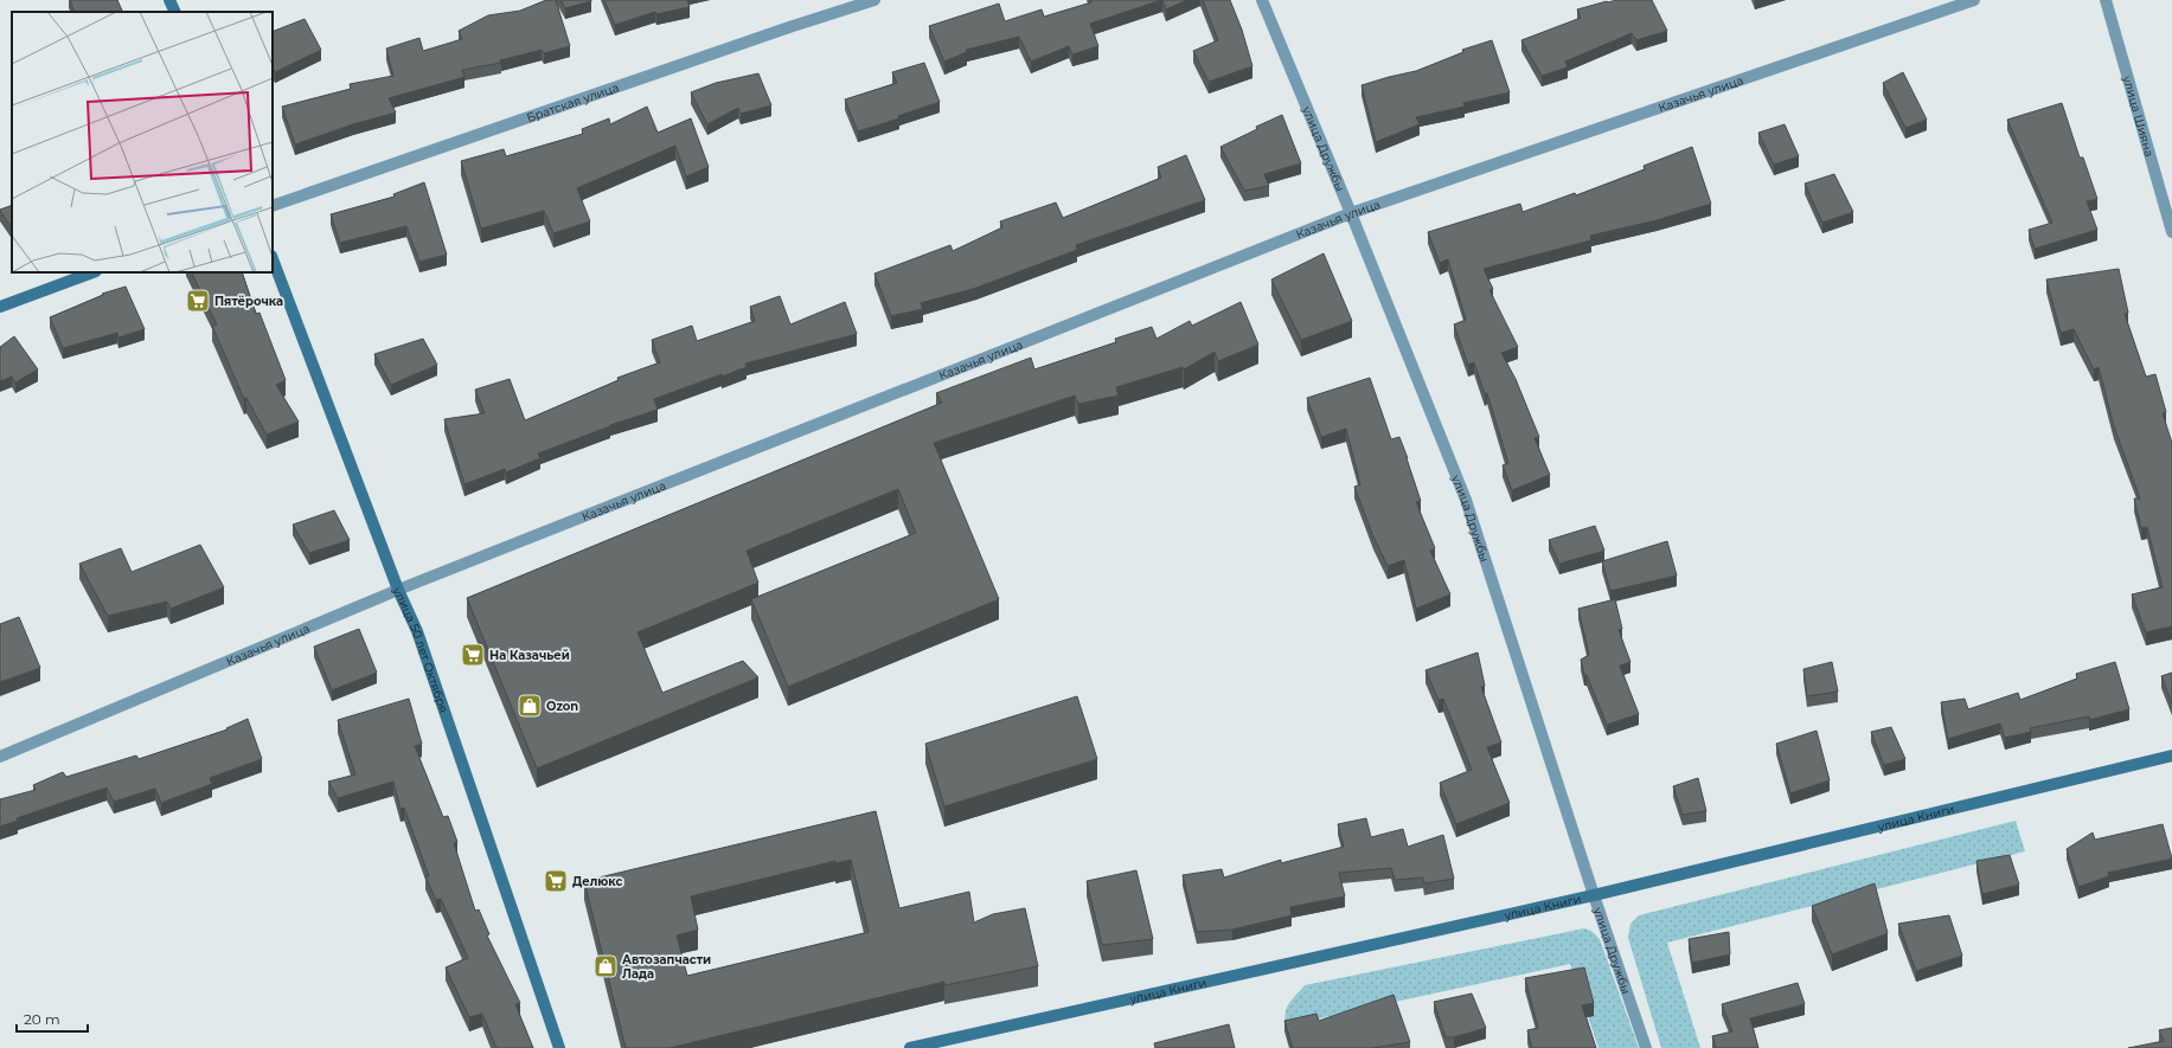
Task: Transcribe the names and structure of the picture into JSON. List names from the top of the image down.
{
  "streets": {
    "street": [
      "Казачья улица",
      "Братская улица",
      "улица Шияна",
      "улица Дружбы",
      "улица 50 лет Октября",
      "улица Книги"
    ]
  },
  "crossings": [
    ["Казачья улица", "улица Дружбы"],
    ["Казачья улица", "улица 50 лет Октября"],
    ["улица Дружбы", "улица Книги"]
  ],
  "places": {
    "supermarket": ["Пятёрочка", "На Казачьей", "Делюкс"],
    "shop": ["Ozon", "Автозапчасти Лада"]
  },
  "scale_bar": "20 m"
}
